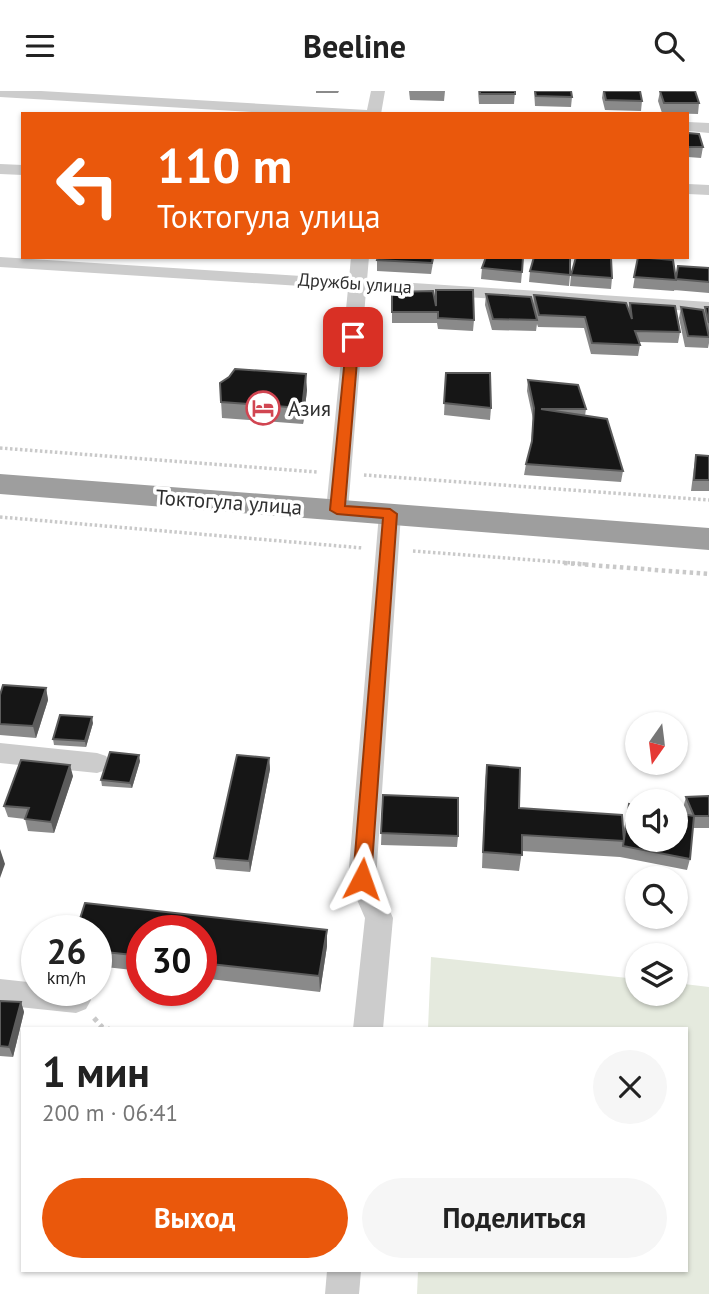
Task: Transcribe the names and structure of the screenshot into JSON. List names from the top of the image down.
{
  "streets": {
    "highway": ["Токтогула улица"],
    "street": ["Дружбы улица"]
  },
  "places": {
    "hotel": ["Aзия"]
  },
  "north": "bottom",
  "page": {
    "header": "Beeline",
    "turn": ["110 m", "Токтогула улица"],
    "speed": "26 km/h",
    "limit": "30",
    "heading": ["1 мин", "200 m · 06:41"],
    "buttons": ["Выход", "Поделиться"]
  }
}
